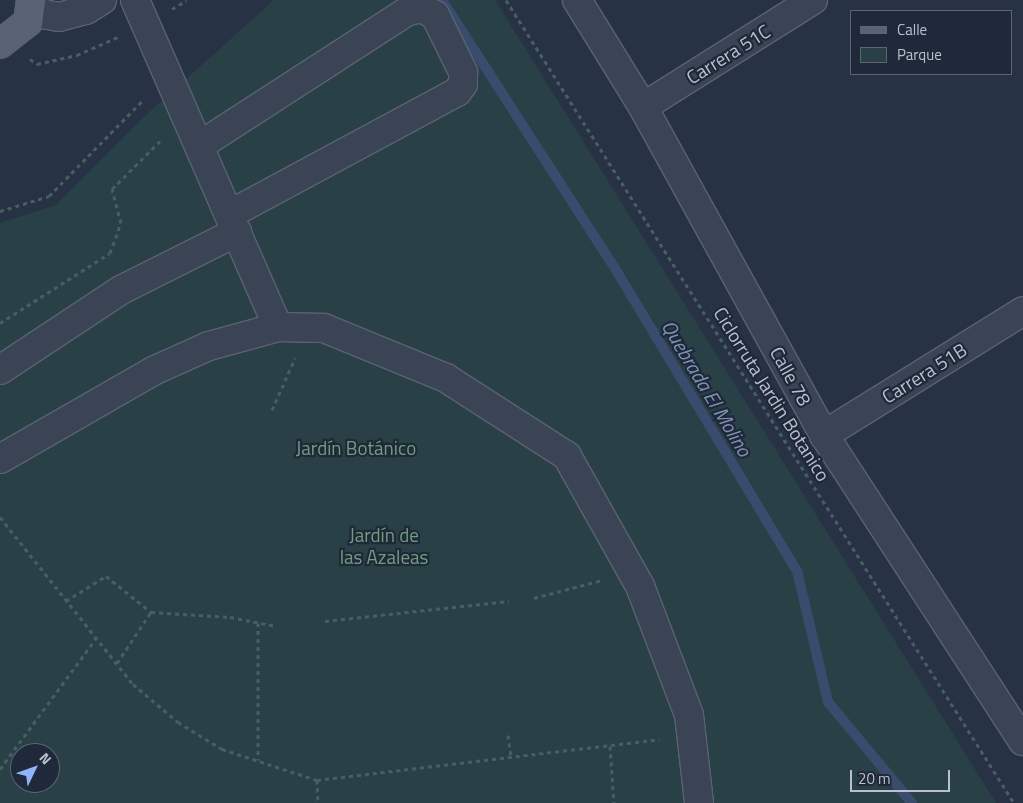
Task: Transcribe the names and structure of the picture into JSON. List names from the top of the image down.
{
  "streets": {
    "street": ["Carrera 51C", "Carrera 51B", "Calle 78"],
    "path": ["Ciclorruta Jardin Botanico"]
  },
  "crossings": [
    ["Carrera 51C", "Calle 78"],
    ["Carrera 51B", "Calle 78"]
  ],
  "water": ["Quebrada El Molino"],
  "parks": ["Jardín Botánico", "Jardín de las Azaleas"],
  "legend": ["Calle", "Parque"],
  "scale_bar": "20 m",
  "north": "top right"
}
